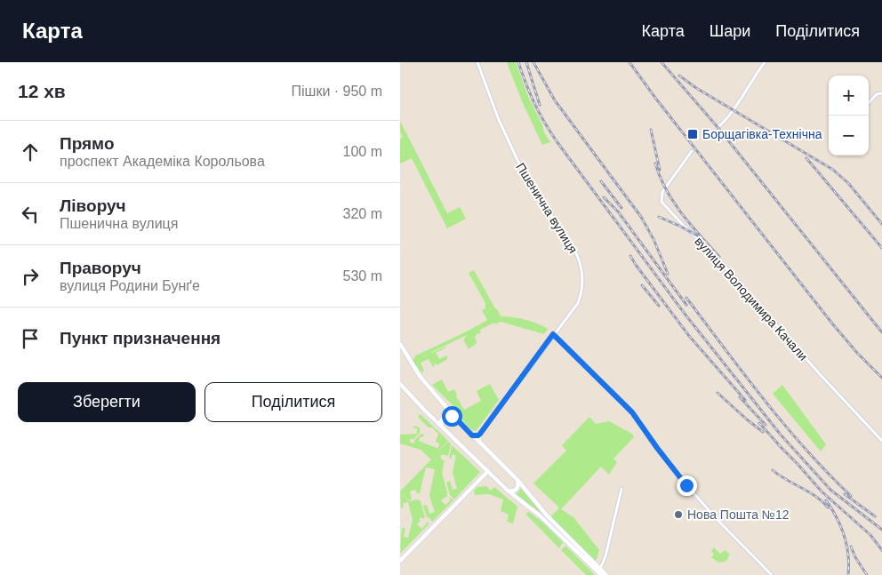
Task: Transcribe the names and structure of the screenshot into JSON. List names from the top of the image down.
{
  "streets": {
    "street": ["Пшенична вулиця", "вулиця Володимира Качали"]
  },
  "places": {
    "transit": ["Борщагівка-Технічна"],
    "other": ["Нова Пошта №12"]
  },
  "page": {
    "header": "Карта",
    "nav": ["Карта", "Шари", "Поділитися"],
    "heading": ["12 хв", "Пішки · 950 m"],
    "map_buttons": ["+", "−"],
    "list": [
      ["Прямо", "проспект Академіка Корольова", "100 m"],
      ["Ліворуч", "Пшенична вулиця", "320 m"],
      ["Праворуч", "вулиця Родини Бунґе", "530 m"],
      "Пункт призначення"
    ],
    "buttons": ["Зберегти", "Поділитися"]
  }
}
